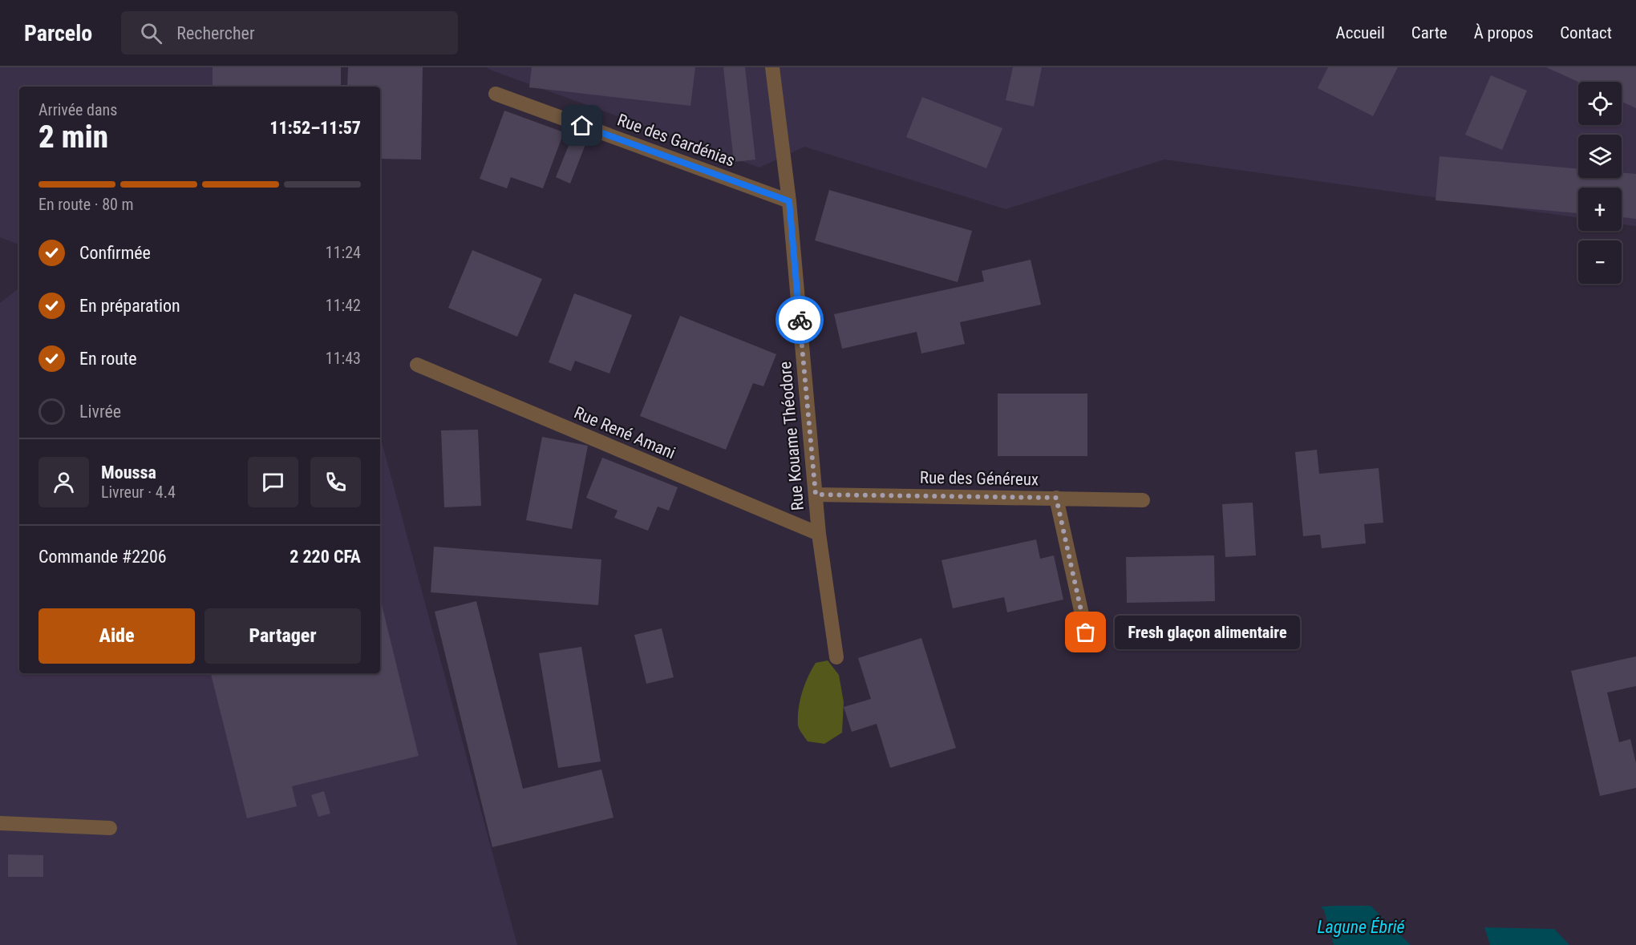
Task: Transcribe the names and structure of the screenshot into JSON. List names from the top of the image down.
{
  "streets": {
    "street": [
      "Rue des Gardénias",
      "Rue René Amani",
      "Rue Kouame Théodore",
      "Rue des Généreux"
    ]
  },
  "crossings": [
    ["Rue des Gardénias", "Rue Kouame Théodore"],
    ["Rue René Amani", "Rue Kouame Théodore"],
    ["Rue Kouame Théodore", "Rue des Généreux"]
  ],
  "water": ["Lagune Ébrié"],
  "places": ["Fresh glaçon alimentaire"],
  "page": {
    "header": "Parcelo",
    "search": "Rechercher",
    "nav": [
      "Accueil",
      "Carte",
      "À propos",
      "Contact"
    ],
    "map_buttons": ["+", "−"],
    "heading": ["2 min", "Arrivée dans", "11:52–11:57"],
    "panel": [
      "Moussa",
      "Livreur · 4.4",
      "Commande #2206",
      "2 220 CFA"
    ],
    "bar": "En route · 80 m",
    "list": [
      ["Confirmée", "11:24"],
      ["En préparation", "11:42"],
      ["En route", "11:43"],
      "Livrée"
    ],
    "buttons": ["Aide", "Partager"],
    "bubble": "Fresh glaçon alimentaire"
  }
}
